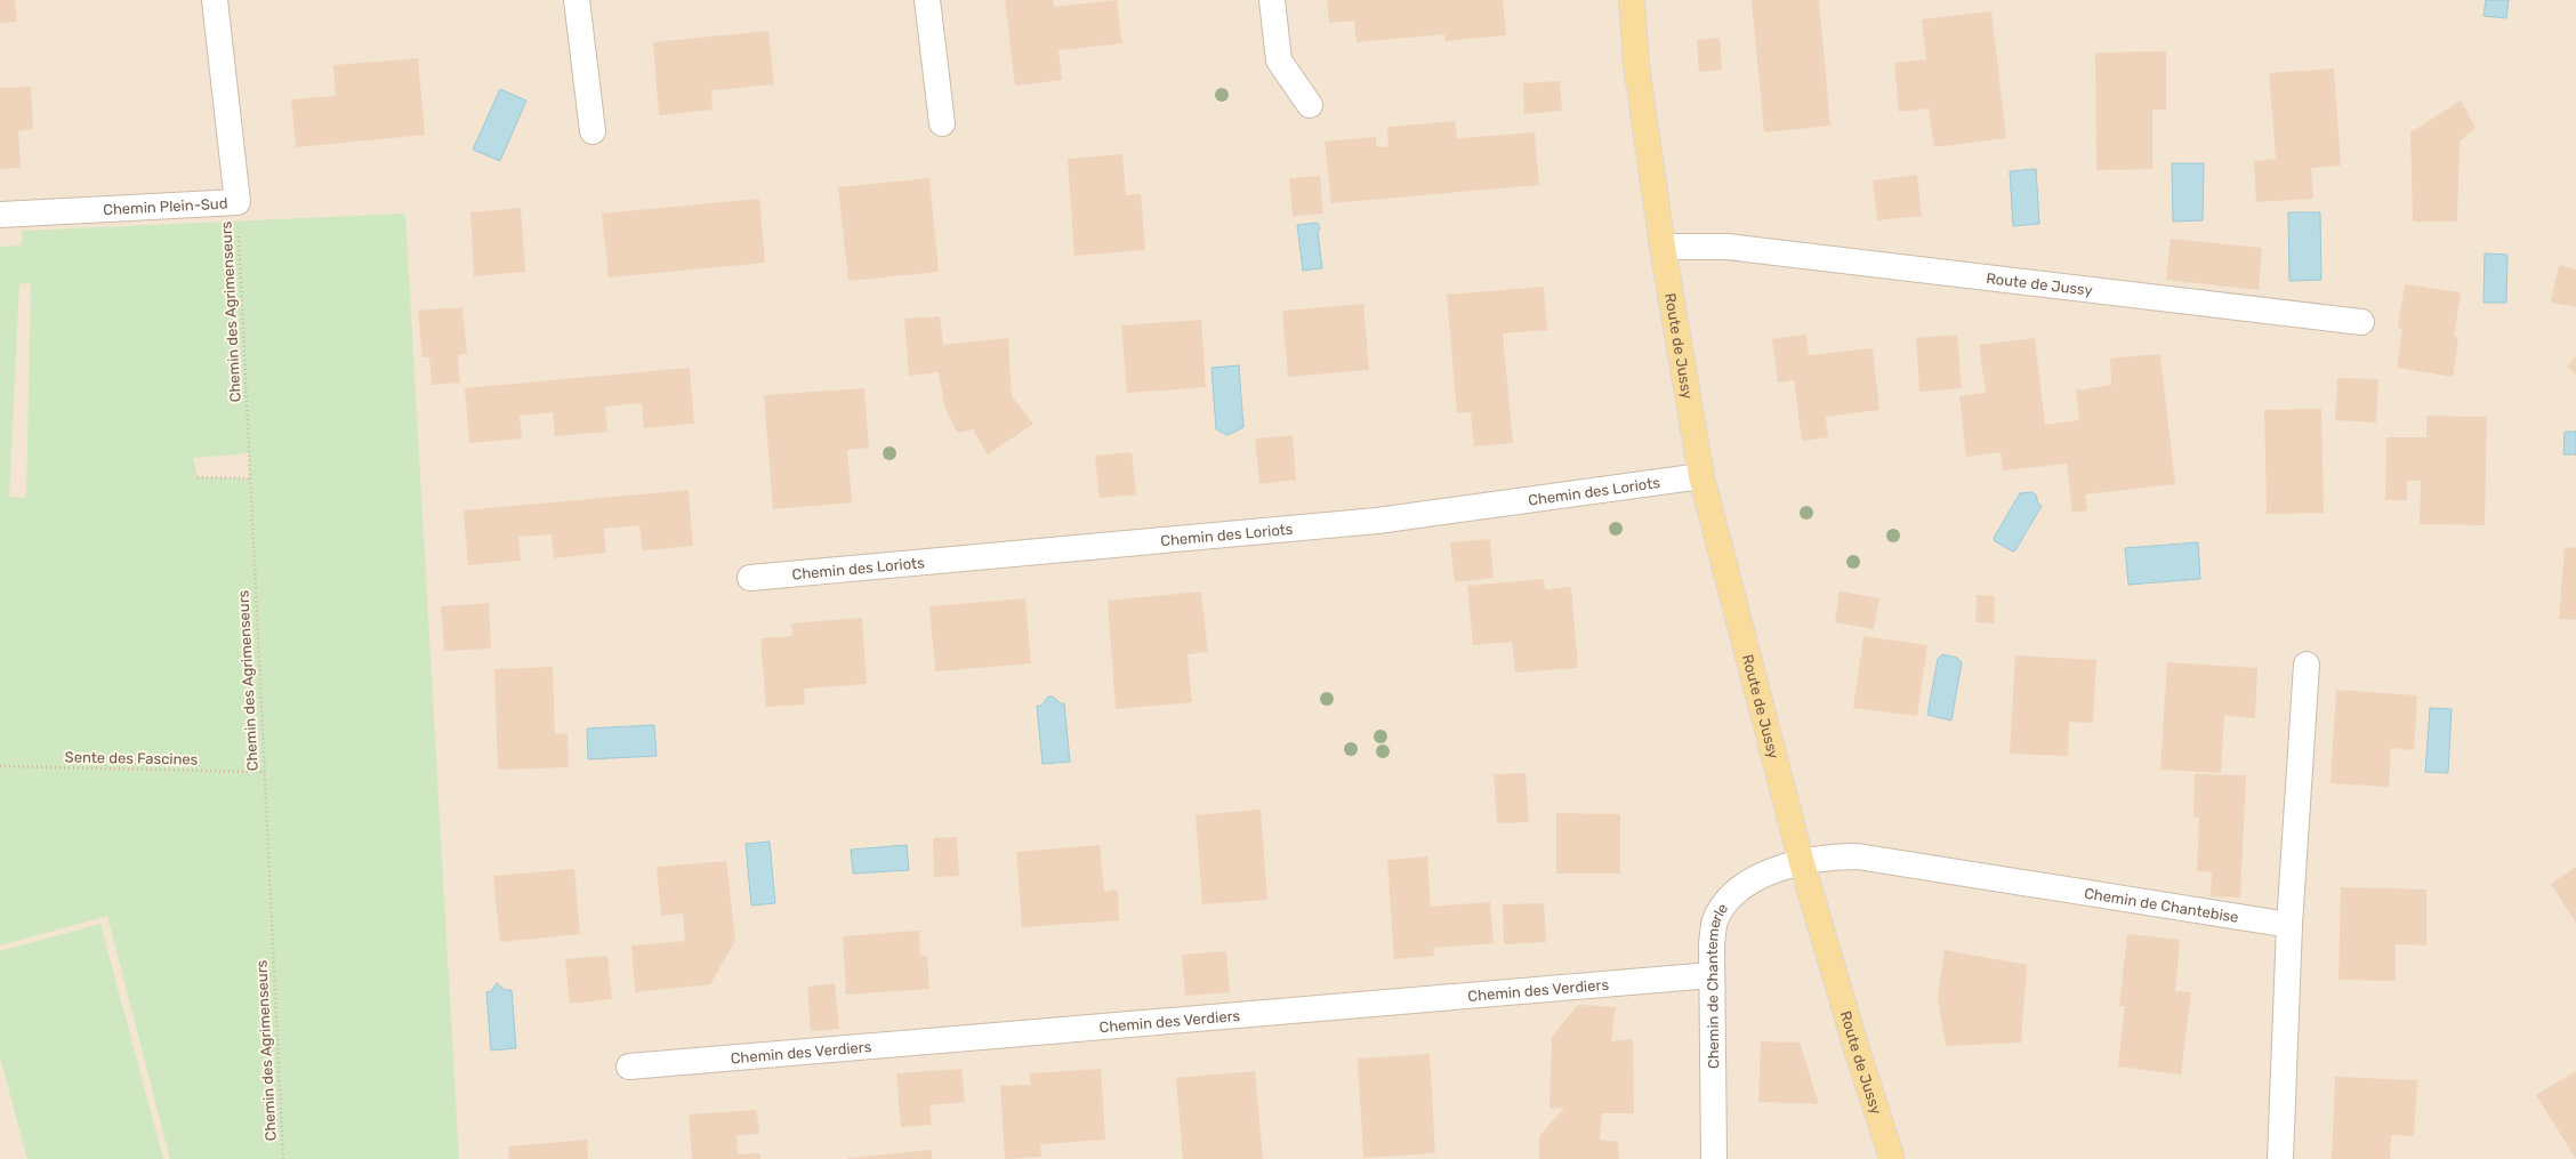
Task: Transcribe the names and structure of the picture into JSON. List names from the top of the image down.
{
  "streets": {
    "main road": ["Route de Jussy"],
    "street": [
      "Chemin Plein-Sud",
      "Chemin des Loriots",
      "Chemin de Chantebise",
      "Chemin de Chantemerle",
      "Chemin des Verdiers"
    ],
    "path": ["Chemin des Agrimenseurs", "Sente des Fascines"]
  },
  "crossings": [
    ["Chemin Plein-Sud", "Chemin des Agrimenseurs"],
    ["Route de Jussy", "Chemin des Loriots"],
    ["Route de Jussy", "Chemin de Chantebise"],
    ["Route de Jussy", "Chemin de Chantemerle"],
    ["Chemin des Agrimenseurs", "Sente des Fascines"],
    ["Chemin de Chantebise", "Chemin de Chantemerle"],
    ["Chemin de Chantemerle", "Chemin des Verdiers"]
  ]
}
